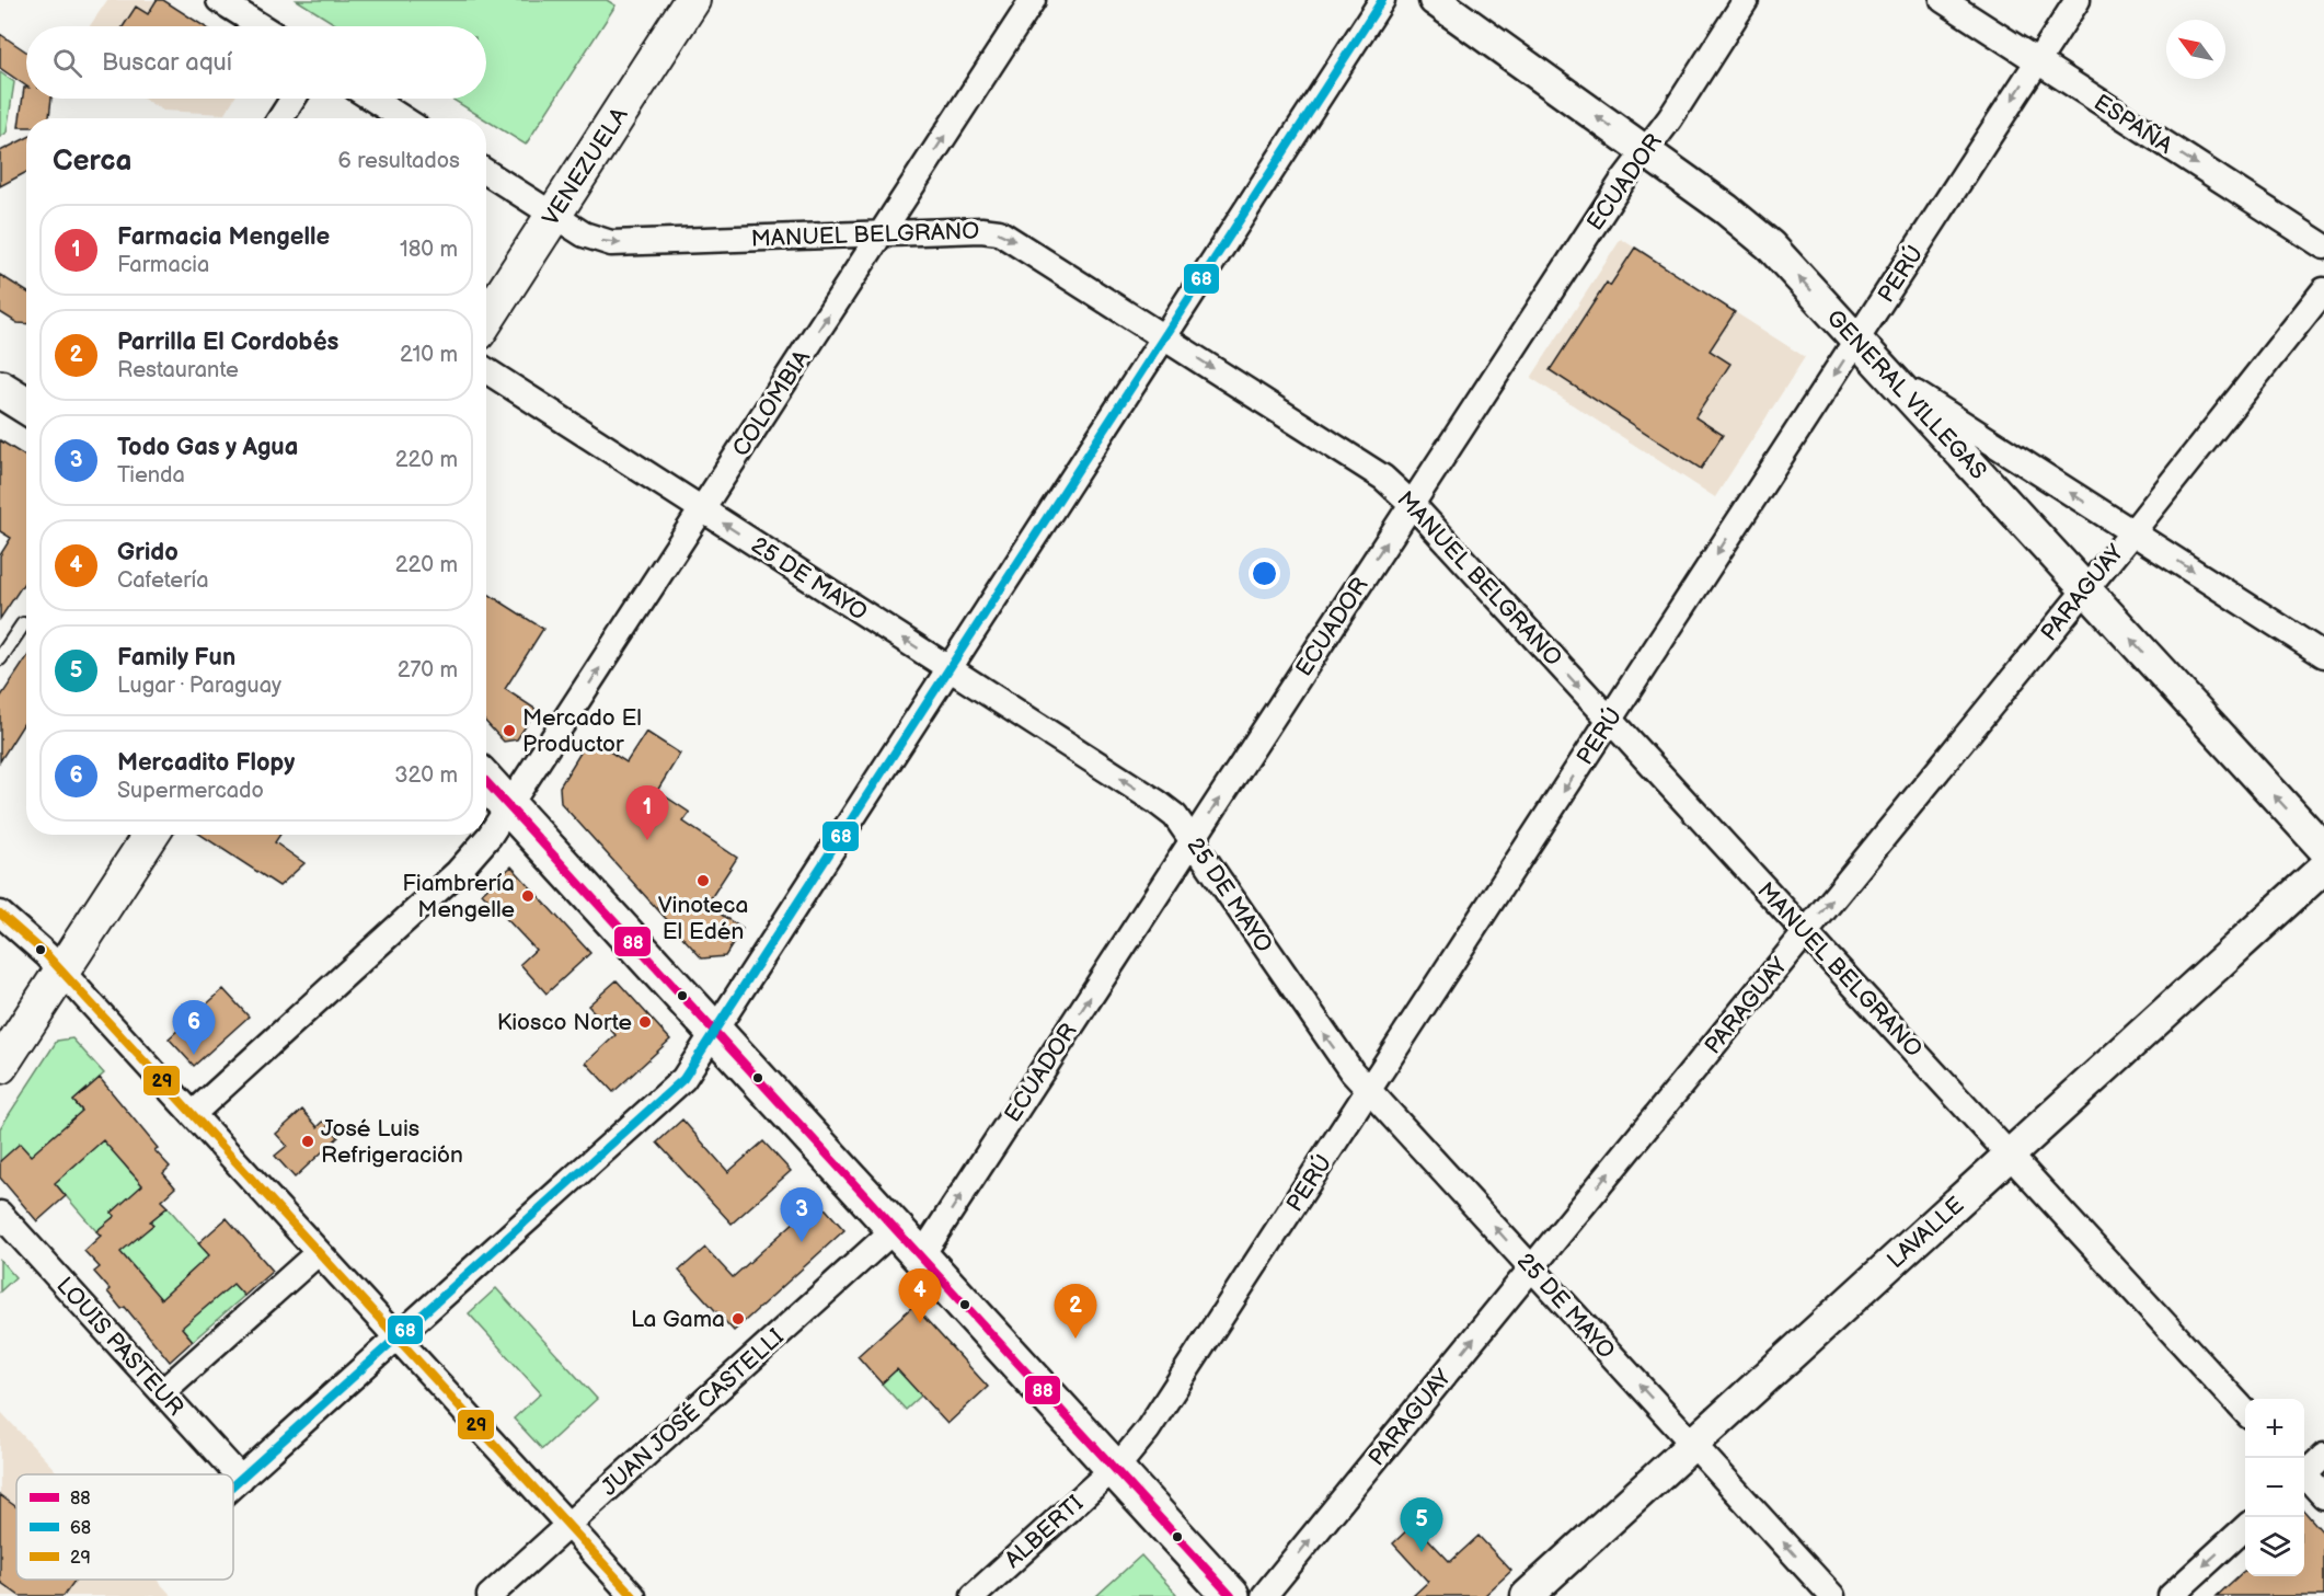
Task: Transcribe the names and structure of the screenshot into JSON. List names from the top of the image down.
{
  "streets": {
    "main road": ["VENEZUELA"],
    "street": [
      "ESPAÑA",
      "ECUADOR",
      "MANUEL BELGRANO",
      "PERÚ",
      "GENERAL VILLEGAS",
      "COLOMBIA",
      "25 DE MAYO",
      "PARAGUAY",
      "LAVALLE",
      "LOUIS PASTEUR",
      "JUAN JOSÉ CASTELLI",
      "ALBERTI"
    ]
  },
  "crossings": [
    ["ESPAÑA", "PERÚ"],
    ["VENEZUELA", "MANUEL BELGRANO"],
    ["ECUADOR", "MANUEL BELGRANO"],
    ["ECUADOR", "GENERAL VILLEGAS"],
    ["ECUADOR", "25 DE MAYO"],
    ["MANUEL BELGRANO", "PERÚ"],
    ["MANUEL BELGRANO", "COLOMBIA"],
    ["MANUEL BELGRANO", "PARAGUAY"],
    ["MANUEL BELGRANO", "LAVALLE"],
    ["PERÚ", "GENERAL VILLEGAS"],
    ["PERÚ", "25 DE MAYO"],
    ["PERÚ", "ALBERTI"],
    ["GENERAL VILLEGAS", "PARAGUAY"],
    ["COLOMBIA", "25 DE MAYO"],
    ["25 DE MAYO", "PARAGUAY"],
    ["25 DE MAYO", "LAVALLE"]
  ],
  "one_way": [
    "ESPAÑA",
    "ECUADOR",
    "MANUEL BELGRANO",
    "PERÚ",
    "GENERAL VILLEGAS",
    "COLOMBIA",
    "25 DE MAYO",
    "PARAGUAY"
  ],
  "places": [
    "Mercado El Productor",
    "Vinoteca El Edén",
    "Fiambrería Mengelle",
    "Kiosco Norte",
    "José Luis Refrigeración",
    "La Gama"
  ],
  "lines": ["transit line 68", "transit line 88", "transit line 29"],
  "legend": ["88", "68", "29"],
  "north": "top left",
  "page": {
    "search": "Buscar aquí",
    "heading": ["Cerca", "6 resultados"],
    "list": [
      {
        "mark": "1",
        "name": "Farmacia Mengelle",
        "note": "Farmacia",
        "value": "180 m"
      },
      {
        "mark": "2",
        "name": "Parrilla El Cordobés",
        "note": "Restaurante",
        "value": "210 m"
      },
      {
        "mark": "3",
        "name": "Todo Gas y Agua",
        "note": "Tienda",
        "value": "220 m"
      },
      {
        "mark": "4",
        "name": "Grido",
        "note": "Cafetería",
        "value": "220 m"
      },
      {
        "mark": "5",
        "name": "Family Fun",
        "note": "Lugar · Paraguay",
        "value": "270 m"
      },
      {
        "mark": "6",
        "name": "Mercadito Flopy",
        "note": "Supermercado",
        "value": "320 m"
      }
    ],
    "pins": [
      "1",
      "6",
      "3",
      "4",
      "2",
      "5"
    ],
    "map_buttons": ["+", "−"]
  }
}
